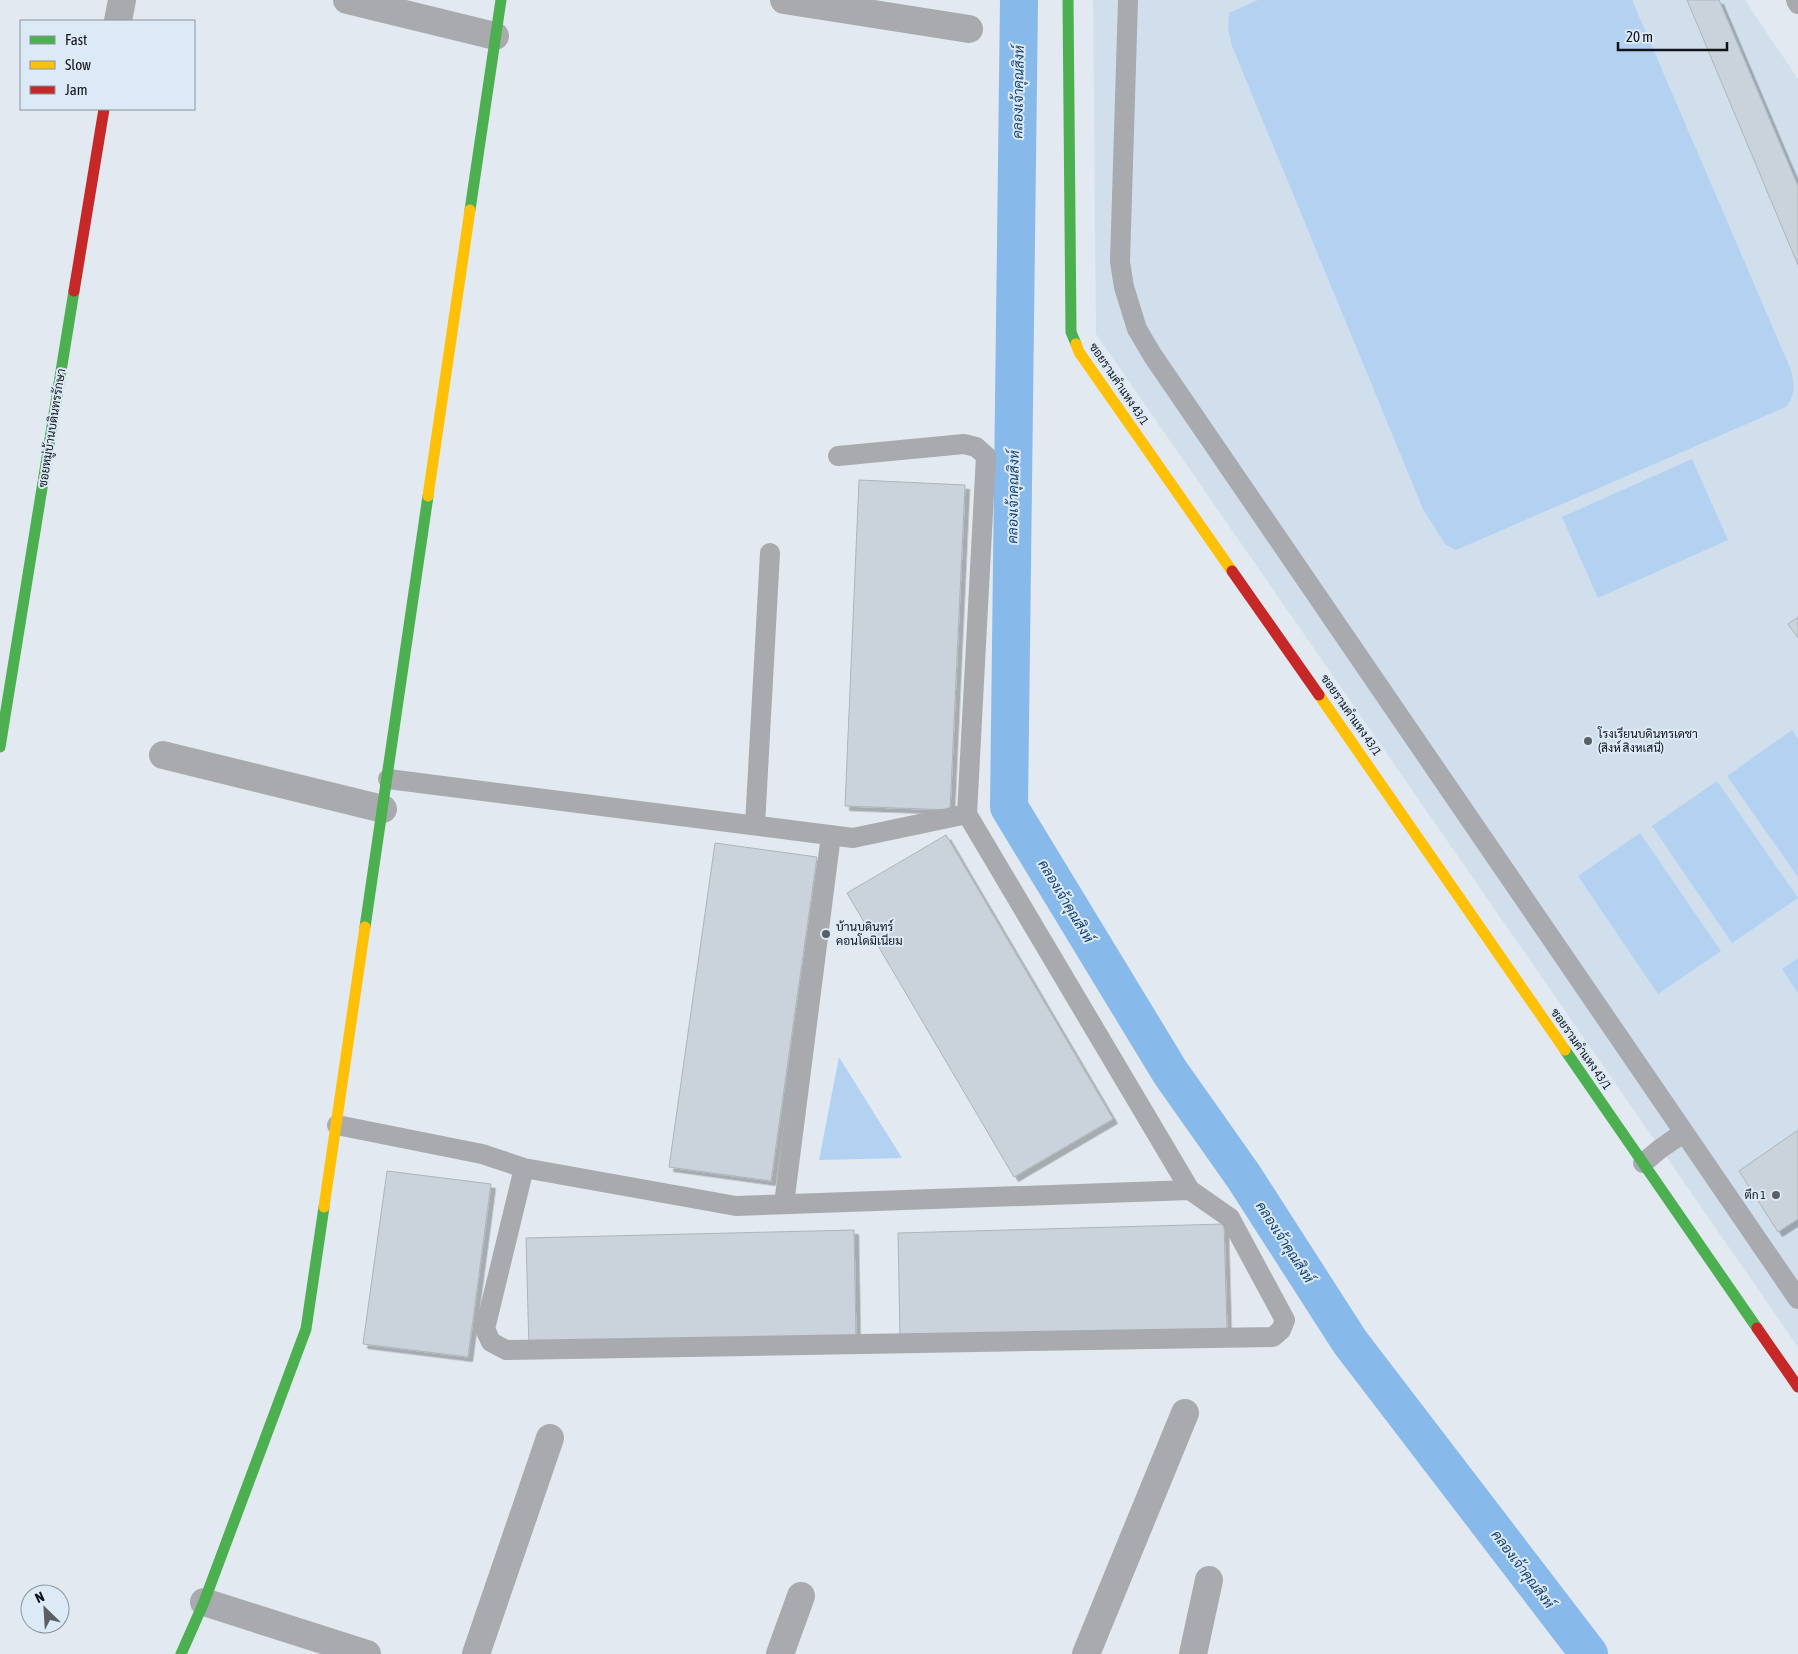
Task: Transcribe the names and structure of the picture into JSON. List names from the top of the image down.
{
  "streets": {
    "street": ["ซอยรามคำแหง 43/1", "ซอยหมู่บ้านบดินทรรักษา"]
  },
  "water": ["คลองเจ้าคุณสิงห์"],
  "places": ["โรงเรียนบดินทรเดชา (สิงห์ สิงหเสนี)", "บ้านบดินทร์ คอนโดมิเนียม", "ตึก 1"],
  "legend": ["Fast", "Slow", "Jam"],
  "scale_bar": "20 m",
  "north": "top left"
}
